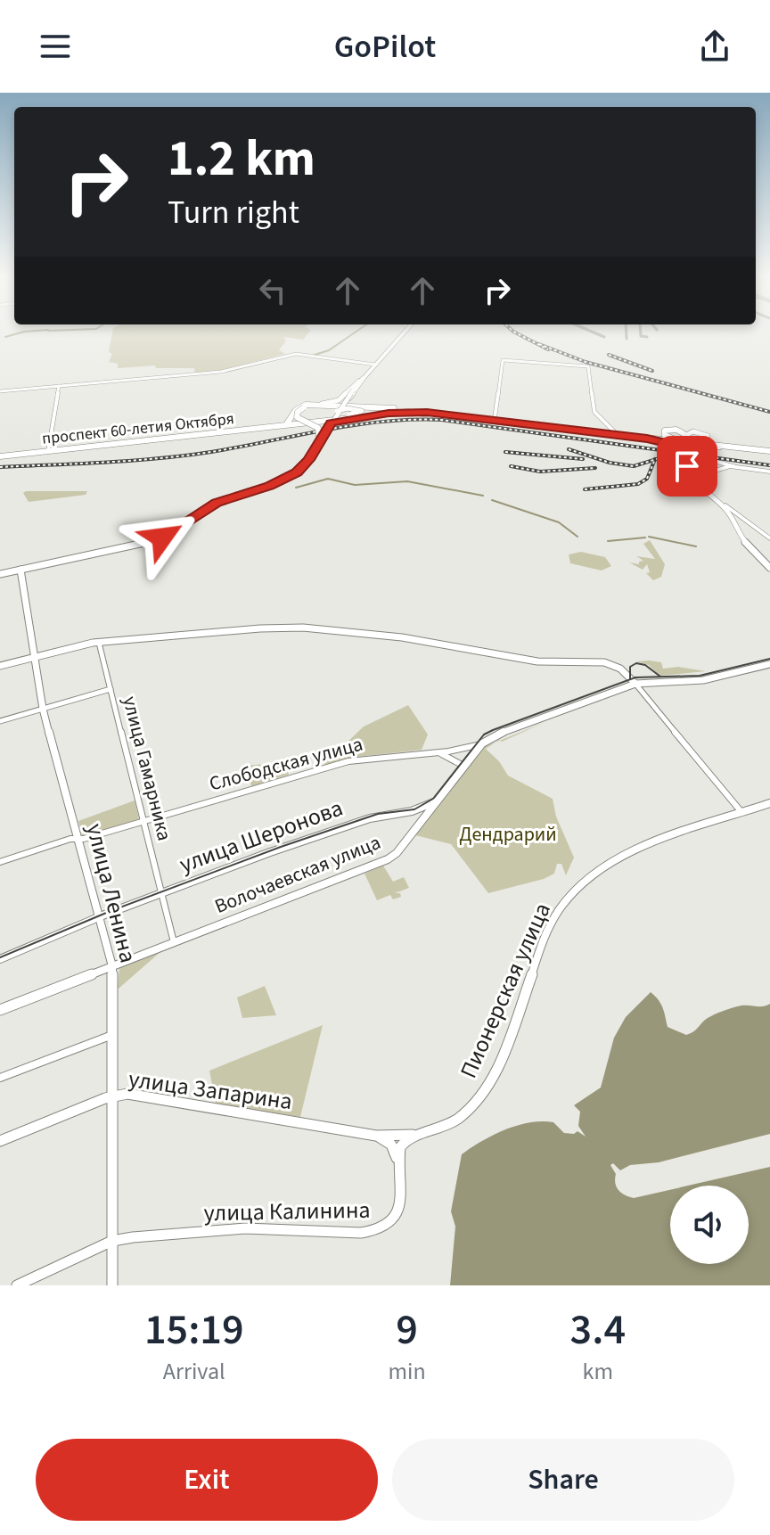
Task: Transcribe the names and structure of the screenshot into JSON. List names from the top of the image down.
{
  "streets": {
    "highway": ["проспект 60-летия Октября"],
    "main road": [
      "улица Шеронова",
      "Волочаевская улица",
      "улица Ленина",
      "Пионерская улица",
      "улица Запарина",
      "улица Калинина"
    ],
    "street": ["Слободская улица", "улица Гамарника"]
  },
  "crossings": [
    ["Слободская улица", "улица Гамарника"],
    ["Слободская улица", "Волочаевская улица"],
    ["Слободская улица", "улица Ленина"],
    ["улица Гамарника", "улица Шеронова"],
    ["улица Гамарника", "Волочаевская улица"],
    ["улица Шеронова", "Волочаевская улица"],
    ["улица Шеронова", "улица Ленина"],
    ["Волочаевская улица", "улица Ленина"],
    ["улица Ленина", "улица Запарина"],
    ["улица Ленина", "улица Калинина"],
    ["Пионерская улица", "улица Запарина"]
  ],
  "parks": ["Дендрарий"],
  "page": {
    "header": "GoPilot",
    "turn": ["1.2 km", "Turn right"],
    "eta": [
      "15:19",
      "Arrival",
      "9",
      "min",
      "3.4",
      "km"
    ],
    "buttons": ["Exit", "Share"]
  }
}
